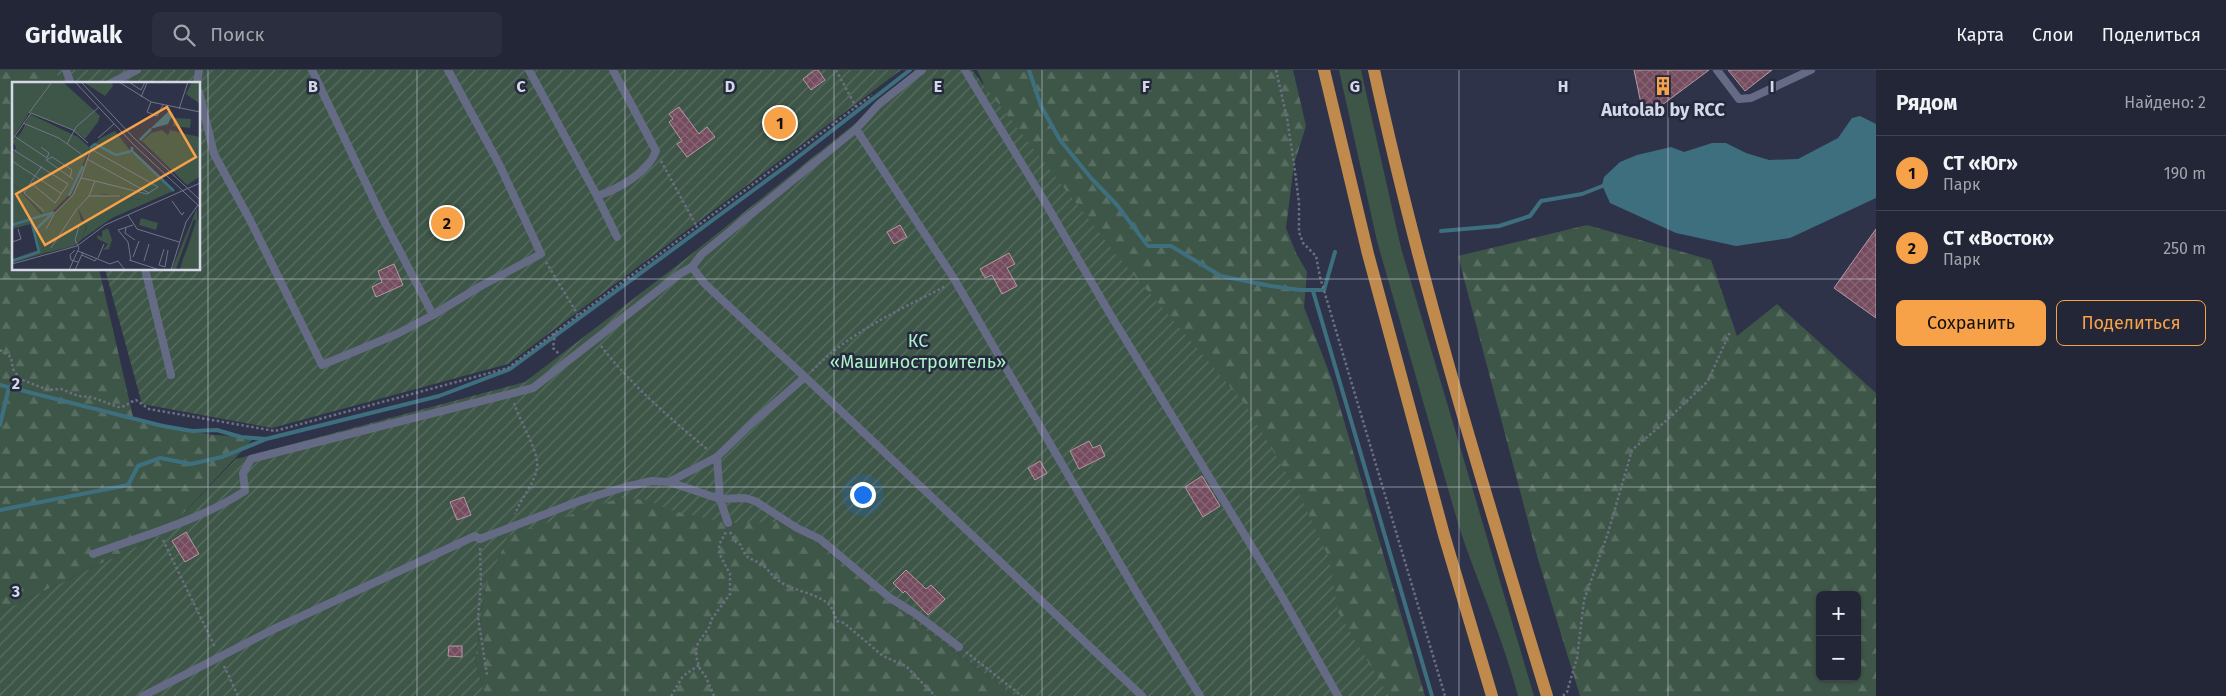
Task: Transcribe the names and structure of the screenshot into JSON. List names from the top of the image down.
{
  "parks": ["КС «Машиностроитель»"],
  "places": {
    "building": ["Autolab by RCC"]
  },
  "page": {
    "header": "Gridwalk",
    "search": "Поиск",
    "nav": ["Карта", "Слои", "Поделиться"],
    "heading": ["Рядом", "Найдено: 2"],
    "pins": ["1", "2"],
    "list": [
      {
        "mark": "1",
        "name": "СТ «Юг»",
        "note": "Парк",
        "value": "190 m"
      },
      {
        "mark": "2",
        "name": "СТ «Восток»",
        "note": "Парк",
        "value": "250 m"
      }
    ],
    "buttons": ["Сохранить", "Поделиться"],
    "map_buttons": ["+", "−"]
  },
  "grid": {
    "columns": [
      "B",
      "C",
      "D",
      "E",
      "F",
      "G",
      "H",
      "I"
    ],
    "rows": ["2", "3"]
  }
}
